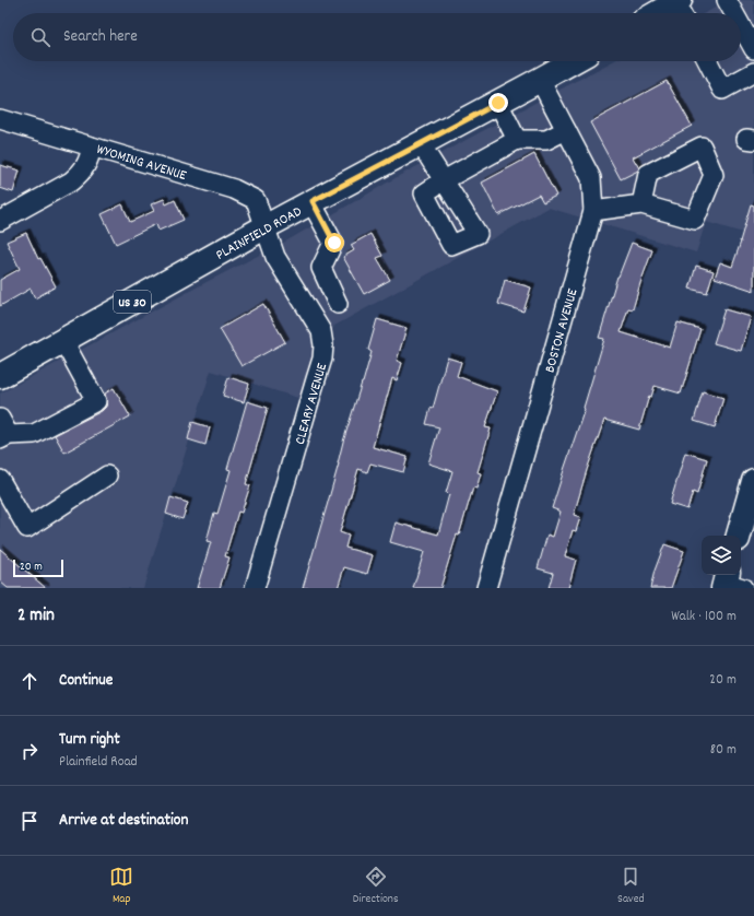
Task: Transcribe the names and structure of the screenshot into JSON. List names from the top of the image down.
{
  "streets": {
    "main road": ["PLAINFIELD ROAD", "US 30"],
    "street": ["WYOMING AVENUE", "BOSTON AVENUE", "CLEARY AVENUE"]
  },
  "crossings": [
    ["WYOMING AVENUE", "PLAINFIELD ROAD"],
    ["WYOMING AVENUE", "CLEARY AVENUE"],
    ["PLAINFIELD ROAD", "BOSTON AVENUE"],
    ["PLAINFIELD ROAD", "CLEARY AVENUE"]
  ],
  "scale_bar": "20 m",
  "page": {
    "search": "Search here",
    "scale": "20 m",
    "heading": ["2 min", "Walk · 100 m"],
    "list": [
      ["Continue", "20 m"],
      ["Turn right", "Plainfield Road", "80 m"],
      "Arrive at destination"
    ],
    "nav": ["Map", "Directions", "Saved"]
  }
}
